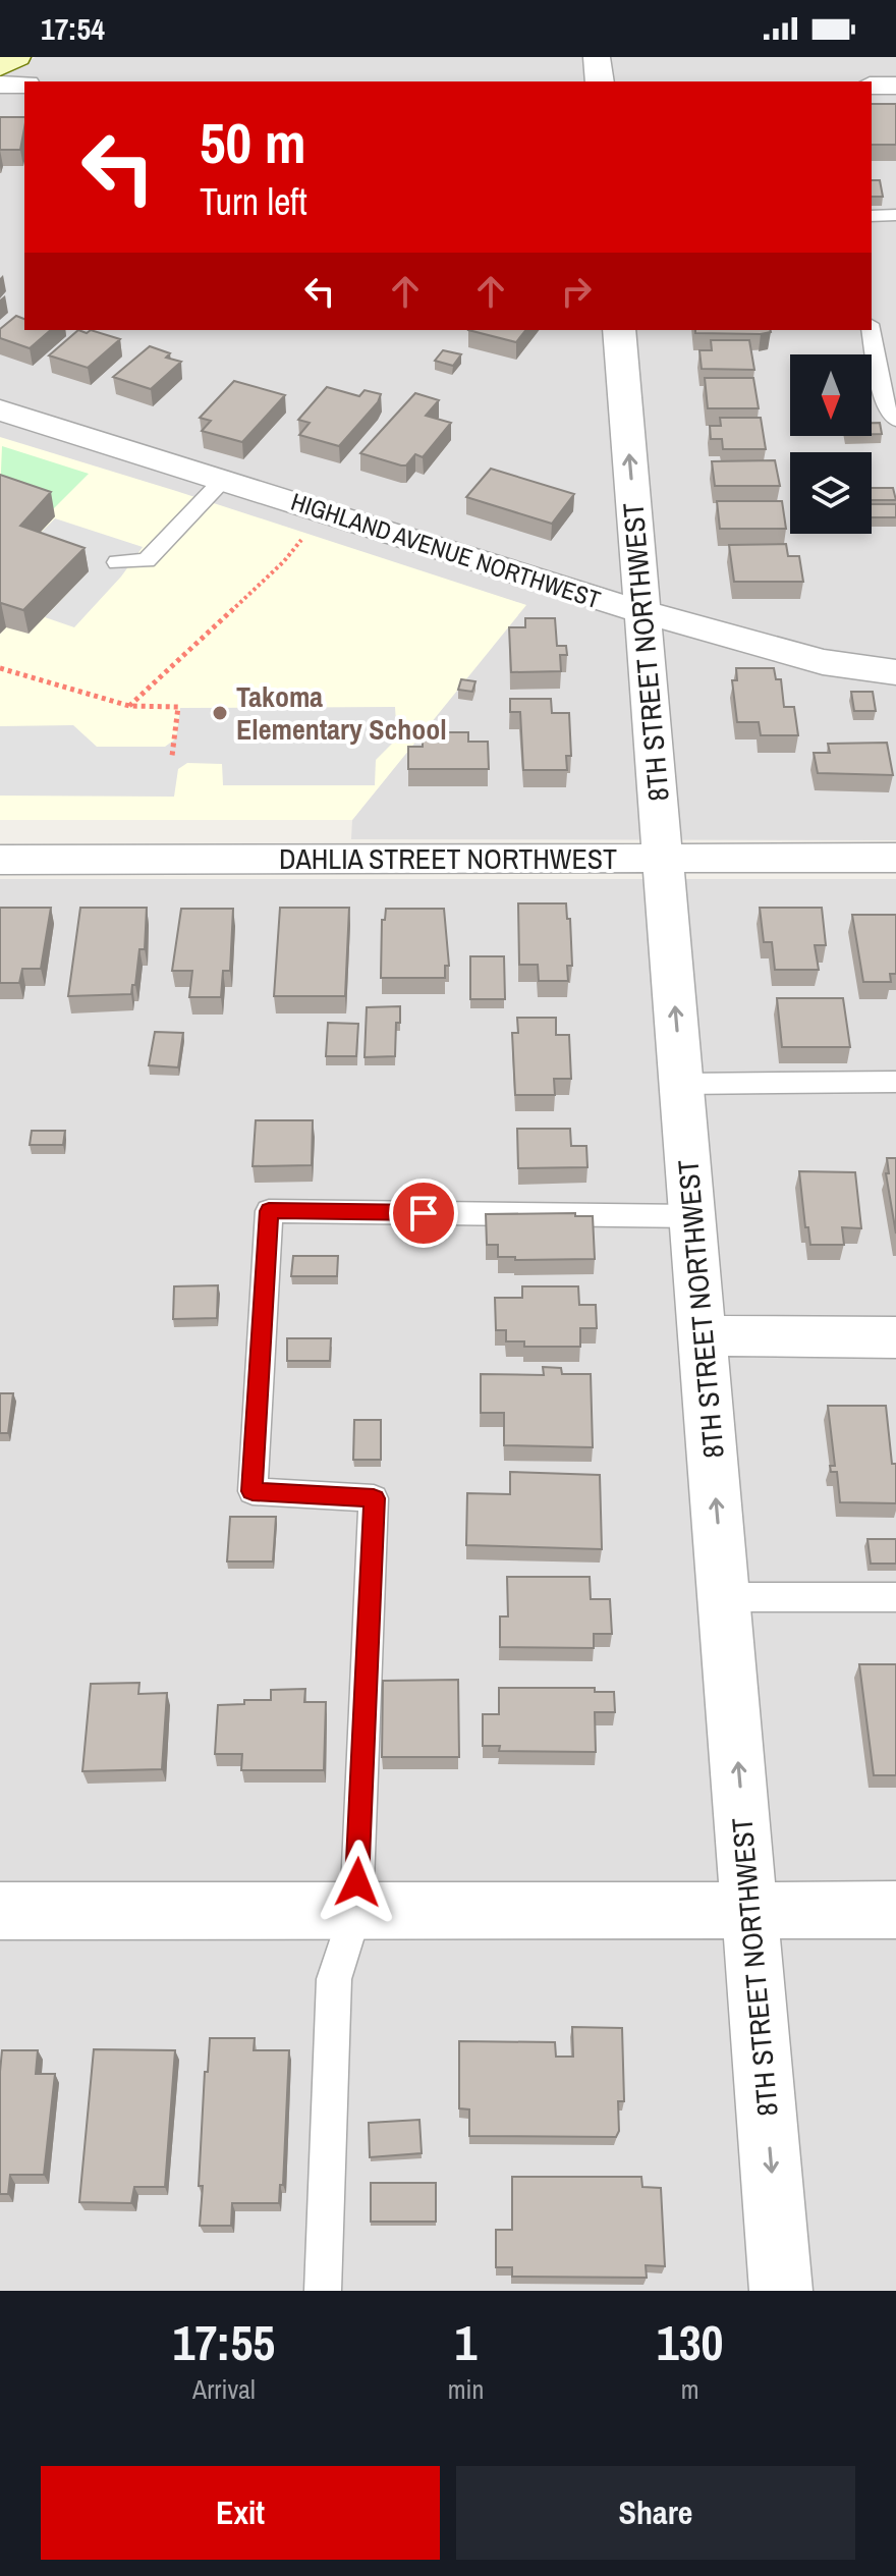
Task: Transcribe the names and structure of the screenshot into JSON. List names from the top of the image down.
{
  "streets": {
    "street": ["HIGHLAND AVENUE NORTHWEST", "8TH STREET NORTHWEST", "DAHLIA STREET NORTHWEST"]
  },
  "crossings": [
    ["HIGHLAND AVENUE NORTHWEST", "8TH STREET NORTHWEST"],
    ["8TH STREET NORTHWEST", "DAHLIA STREET NORTHWEST"]
  ],
  "places": ["Takoma Elementary School"],
  "north": "bottom",
  "page": {
    "status": "17:54",
    "turn": ["50 m", "Turn left"],
    "eta": [
      "17:55",
      "Arrival",
      "1",
      "min",
      "130",
      "m"
    ],
    "buttons": ["Exit", "Share"]
  }
}
